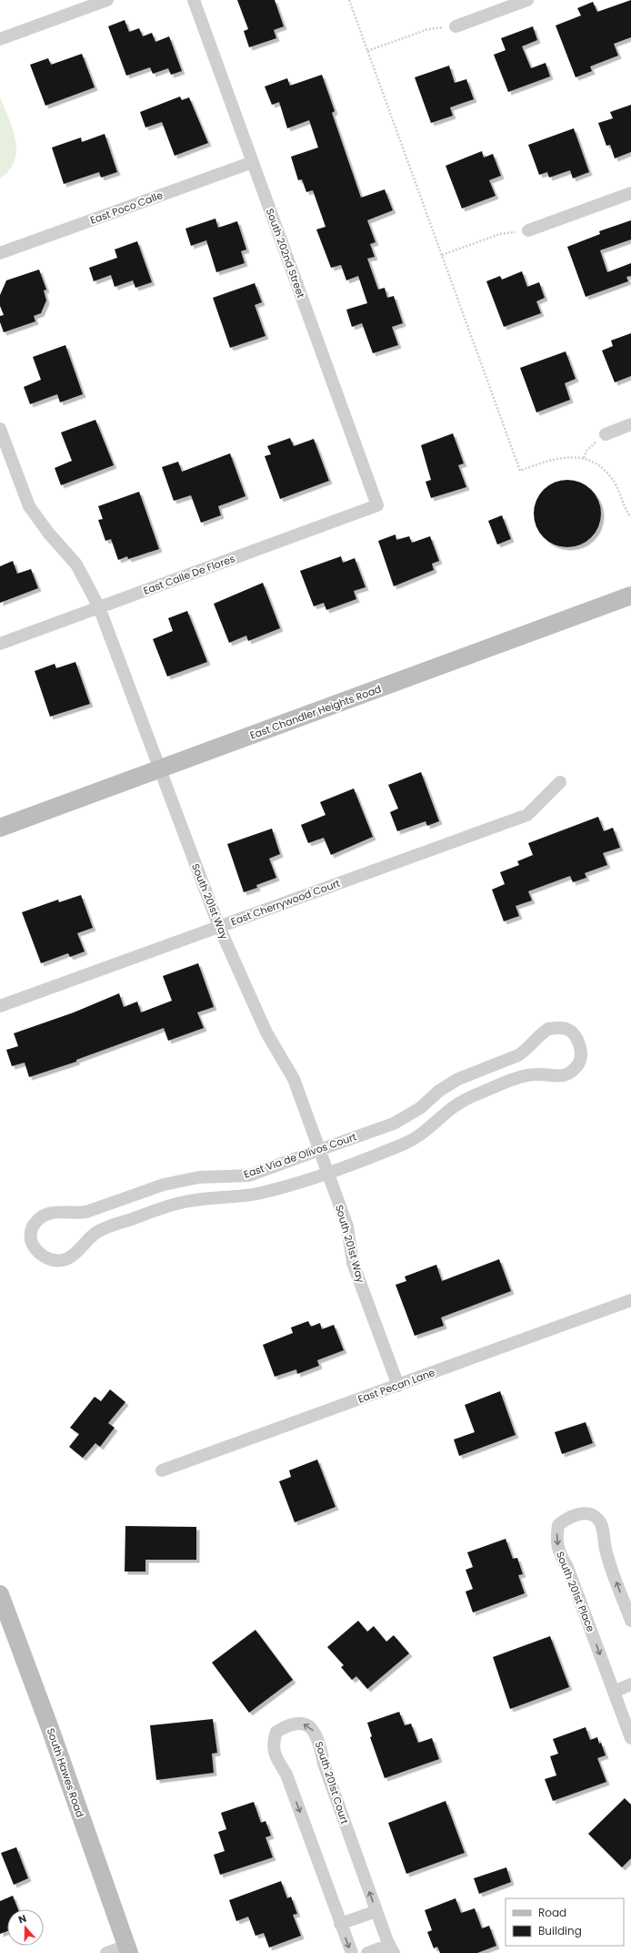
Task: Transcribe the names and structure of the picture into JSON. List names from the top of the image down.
{
  "streets": {
    "main road": ["East Chandler Heights Road", "South Hawes Road"],
    "street": [
      "East Poco Calle",
      "South 202nd Street",
      "East Calle De Flores",
      "South 201st Way",
      "East Cherrywood Court",
      "East Via de Olivos Court",
      "East Pecan Lane",
      "South 201st Place",
      "South 201st Court"
    ]
  },
  "crossings": [
    ["East Poco Calle", "South 202nd Street"],
    ["South 202nd Street", "East Calle De Flores"],
    ["East Calle De Flores", "South 201st Way"],
    ["East Chandler Heights Road", "South 201st Way"],
    ["South 201st Way", "East Cherrywood Court"],
    ["South 201st Way", "East Via de Olivos Court"],
    ["South 201st Way", "East Pecan Lane"]
  ],
  "legend": ["Road", "Building"],
  "north": "top"
}
